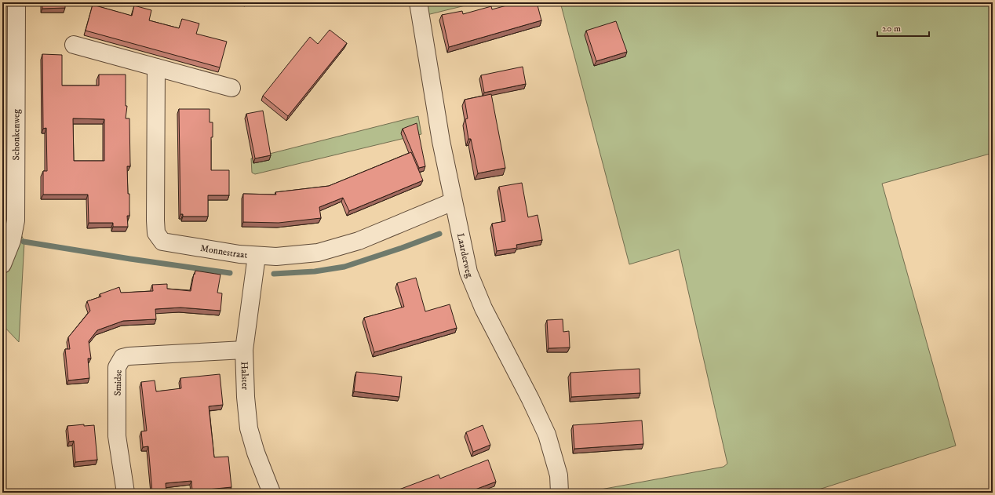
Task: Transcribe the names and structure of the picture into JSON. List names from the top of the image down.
{
  "streets": {
    "street": [
      "Schonkenweg",
      "Monnestraat",
      "Laarderweg",
      "Halster",
      "Smidse"
    ]
  },
  "crossings": [
    ["Monnestraat", "Laarderweg"],
    ["Monnestraat", "Halster"],
    ["Halster", "Smidse"]
  ],
  "scale_bar": "20 m"
}
